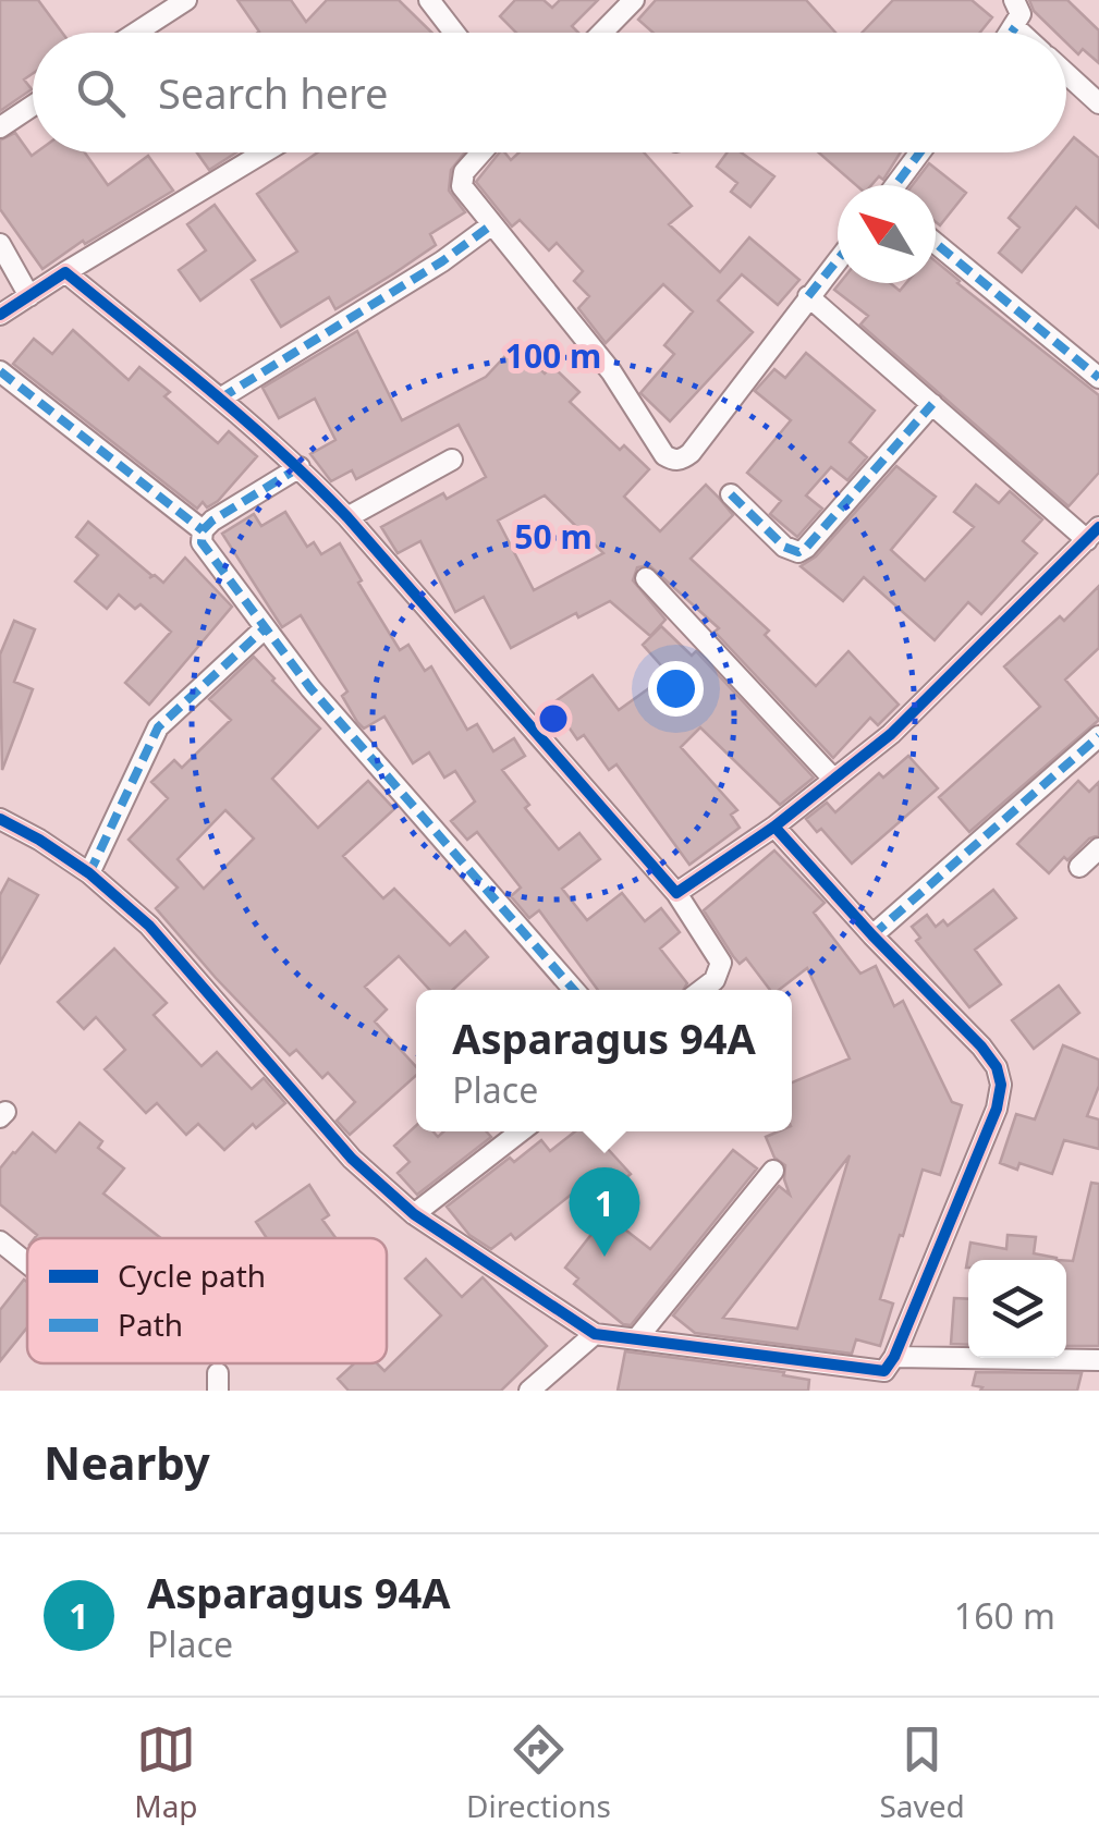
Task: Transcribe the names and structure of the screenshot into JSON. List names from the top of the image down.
{
  "legend": ["Cycle path", "Path"],
  "north": "top left",
  "page": {
    "search": "Search here",
    "popup": ["Asparagus 94A", "Place"],
    "pins": "1",
    "heading": "Nearby",
    "list": [
      {
        "mark": "1",
        "name": "Asparagus 94A",
        "note": "Place",
        "value": "160 m"
      }
    ],
    "nav": ["Map", "Directions", "Saved"]
  },
  "rings": ["100 m", "50 m"]
}
